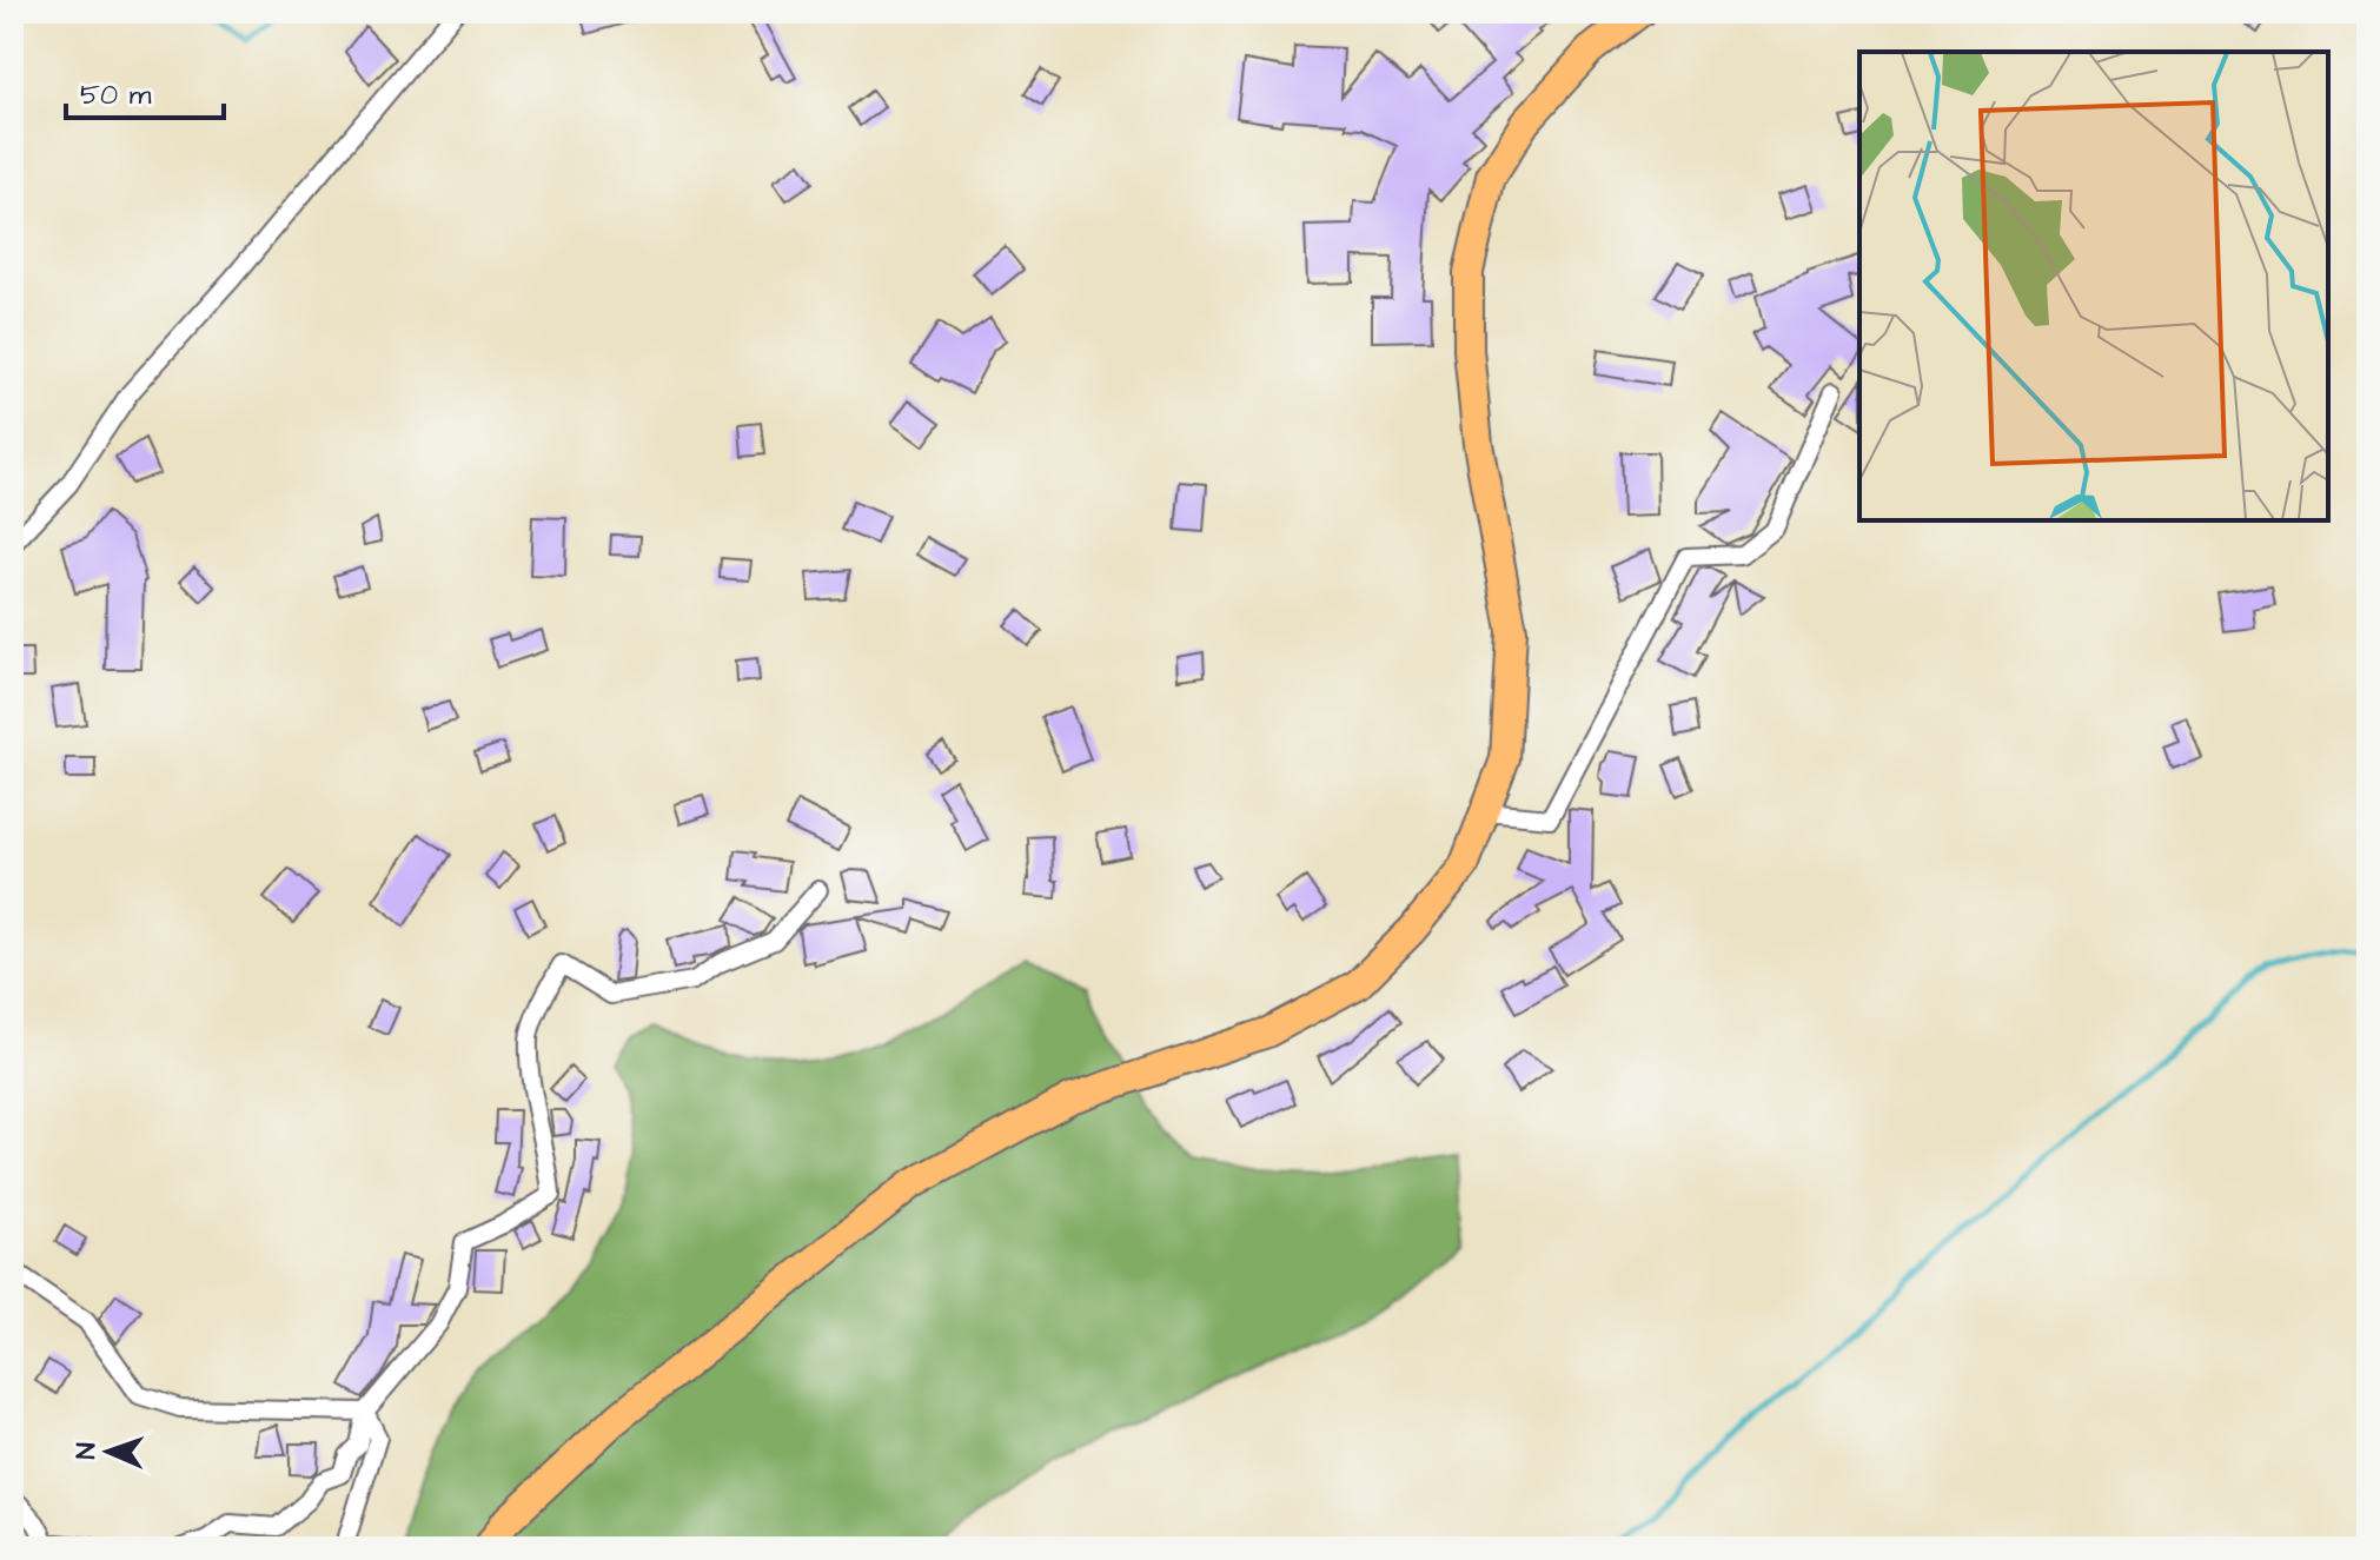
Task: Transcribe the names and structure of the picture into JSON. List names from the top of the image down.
{
  "scale_bar": "50 m",
  "north": "left"
}
